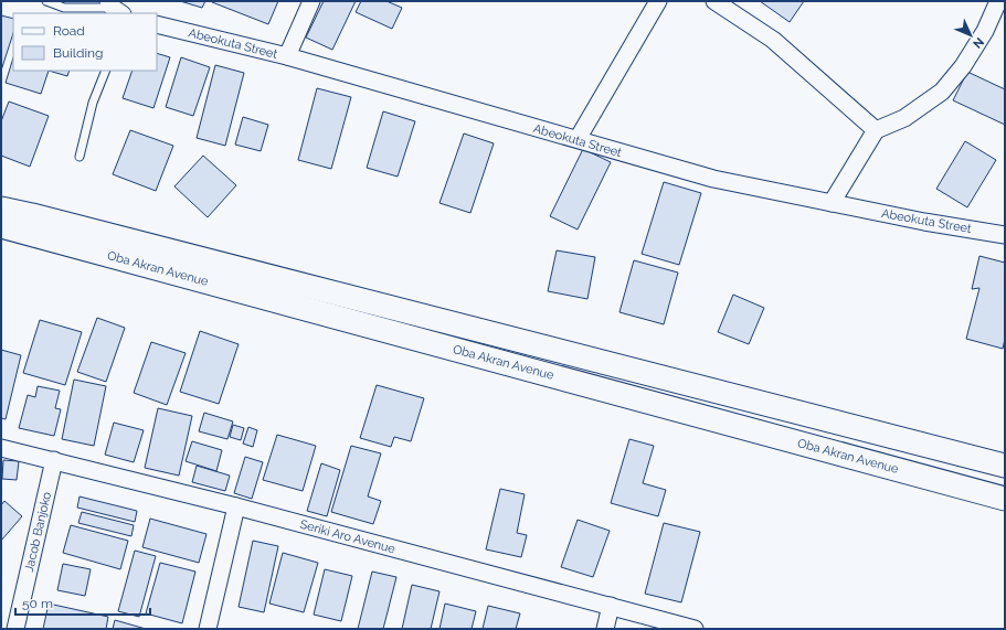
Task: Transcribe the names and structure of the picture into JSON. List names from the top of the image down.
{
  "streets": {
    "main road": ["Oba Akran Avenue"],
    "street": ["Abeokuta Street", "Jacob Banjoko", "Seriki Aro Avenue"]
  },
  "crossings": [
    ["Jacob Banjoko", "Seriki Aro Avenue"]
  ],
  "legend": ["Road", "Building"],
  "scale_bar": "50 m",
  "north": "bottom right"
}
